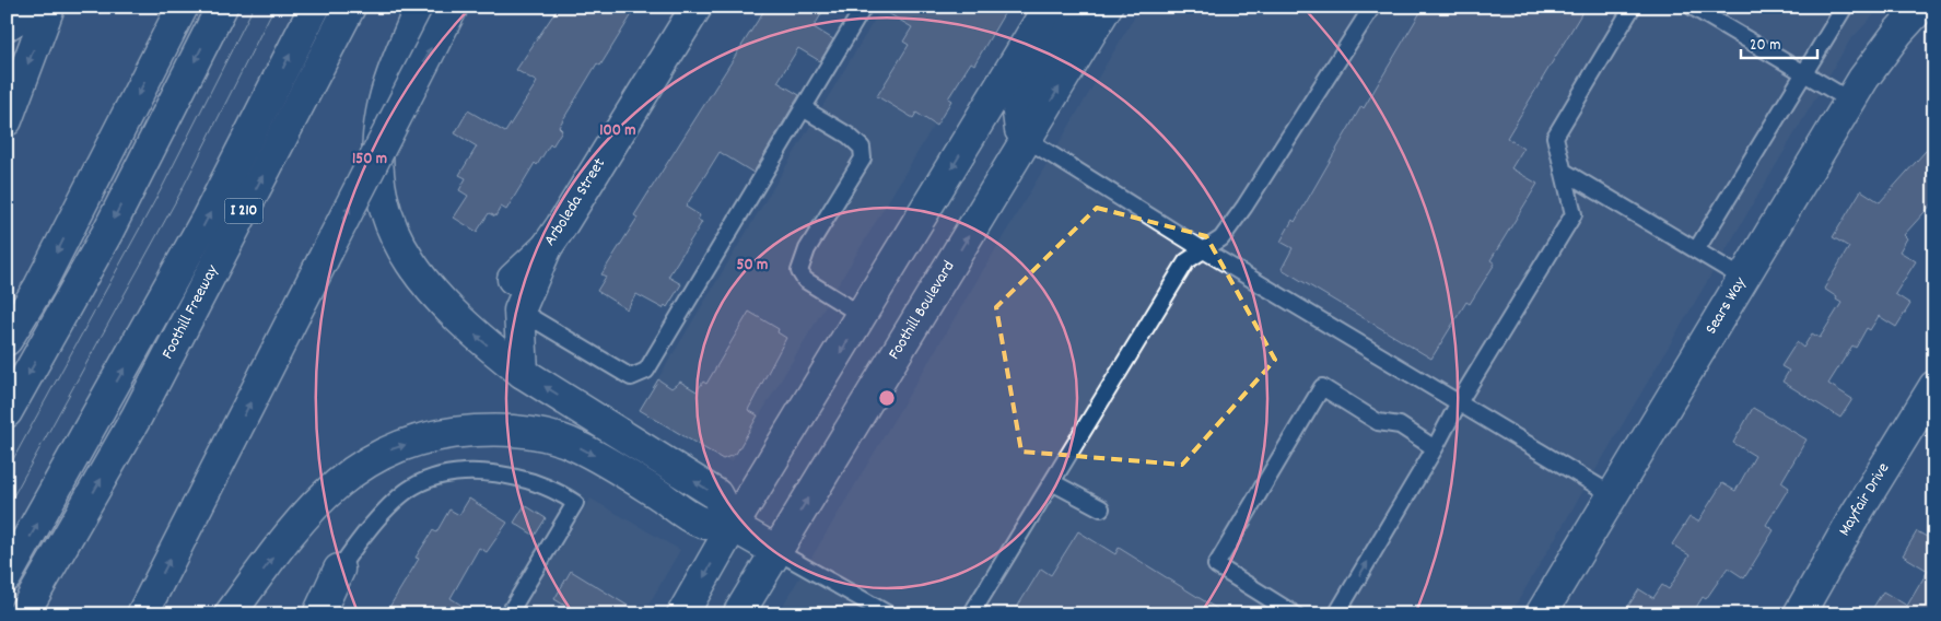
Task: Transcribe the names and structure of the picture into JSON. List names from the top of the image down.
{
  "streets": {
    "main road": [
      "Arboleda Street",
      "I 210",
      "Sears Way",
      "Foothill Boulevard",
      "Foothill Freeway",
      "Mayfair Drive"
    ]
  },
  "scale_bar": "20 m",
  "rings": ["100 m", "150 m", "50 m"]
}
